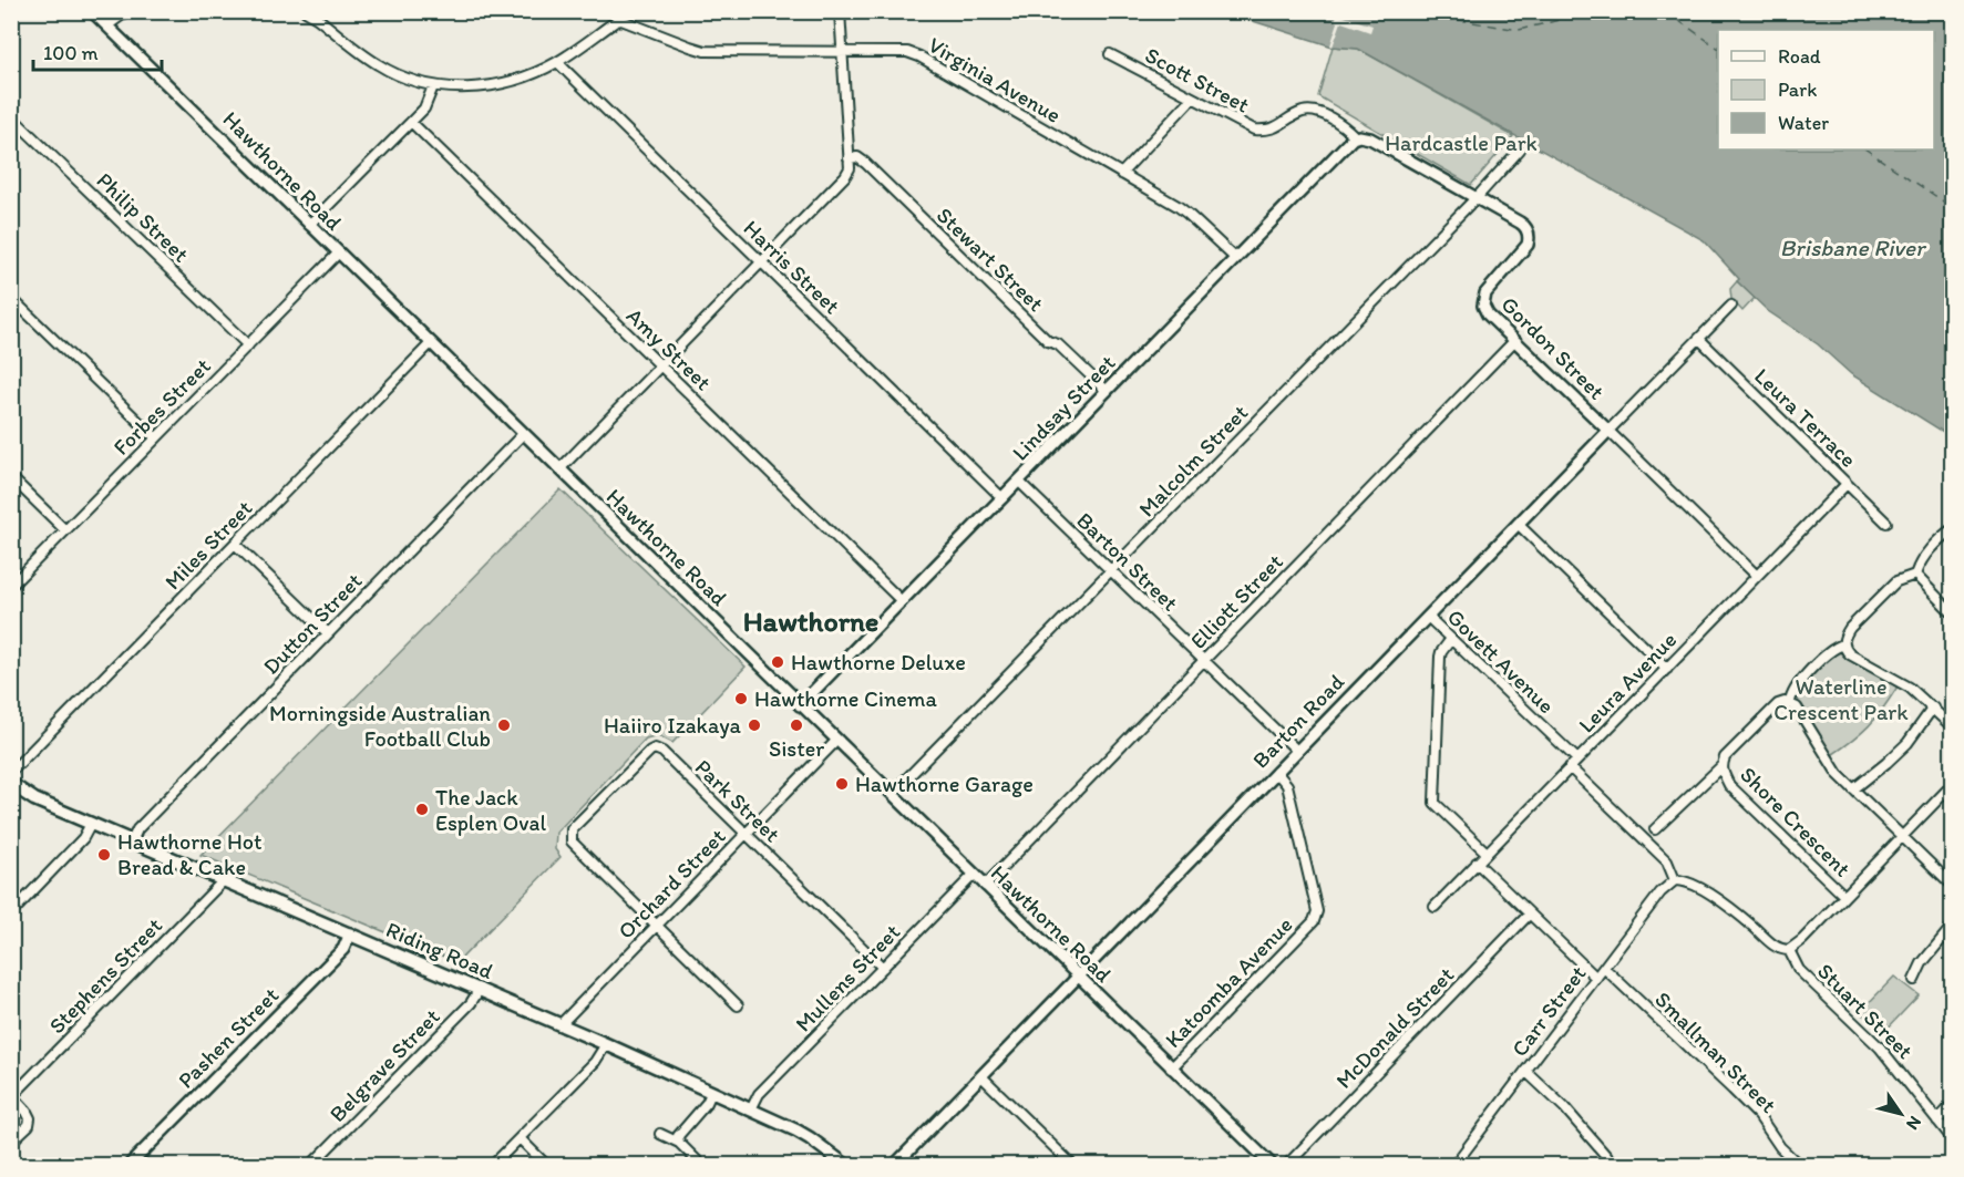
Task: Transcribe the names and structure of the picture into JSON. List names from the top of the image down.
{
  "streets": {
    "main road": ["Riding Road"],
    "street": [
      "Virginia Avenue",
      "Scott Street",
      "Hawthorne Road",
      "Philip Street",
      "Stewart Street",
      "Harris Street",
      "Gordon Street",
      "Amy Street",
      "Forbes Street",
      "Lindsay Street",
      "Leura Terrace",
      "Malcolm Street",
      "Miles Street",
      "Barton Street",
      "Elliott Street",
      "Dutton Street",
      "Govett Avenue",
      "Leura Avenue",
      "Barton Road",
      "Park Street",
      "Shore Crescent",
      "Orchard Street",
      "Stephens Street",
      "Mullens Street",
      "Katoomba Avenue",
      "Carr Street",
      "Stuart Street",
      "McDonald Street",
      "Pashen Street",
      "Smallman Street",
      "Belgrave Street"
    ]
  },
  "crossings": [
    ["Virginia Avenue", "Lindsay Street"],
    ["Scott Street", "Gordon Street"],
    ["Hawthorne Road", "Forbes Street"],
    ["Hawthorne Road", "Lindsay Street"],
    ["Hawthorne Road", "Malcolm Street"],
    ["Hawthorne Road", "Miles Street"],
    ["Hawthorne Road", "Elliott Street"],
    ["Hawthorne Road", "Dutton Street"],
    ["Hawthorne Road", "Barton Road"],
    ["Hawthorne Road", "Orchard Street"],
    ["Hawthorne Road", "Mullens Street"],
    ["Hawthorne Road", "Katoomba Avenue"],
    ["Philip Street", "Forbes Street"],
    ["Stewart Street", "Lindsay Street"],
    ["Harris Street", "Lindsay Street"],
    ["Gordon Street", "Lindsay Street"],
    ["Gordon Street", "Malcolm Street"],
    ["Gordon Street", "Elliott Street"],
    ["Gordon Street", "Leura Avenue"],
    ["Gordon Street", "Barton Road"],
    ["Amy Street", "Lindsay Street"],
    ["Lindsay Street", "Barton Street"],
    ["Leura Terrace", "Leura Avenue"],
    ["Leura Terrace", "Barton Road"],
    ["Malcolm Street", "Barton Street"],
    ["Barton Street", "Elliott Street"],
    ["Barton Street", "Barton Road"],
    ["Dutton Street", "Riding Road"],
    ["Govett Avenue", "Leura Avenue"],
    ["Govett Avenue", "Barton Road"],
    ["Barton Road", "Katoomba Avenue"],
    ["Park Street", "Orchard Street"],
    ["Park Street", "Mullens Street"],
    ["Orchard Street", "Riding Road"],
    ["Riding Road", "Stephens Street"],
    ["Riding Road", "Mullens Street"],
    ["Riding Road", "Pashen Street"],
    ["Riding Road", "Belgrave Street"],
    ["Carr Street", "Stuart Street"],
    ["Carr Street", "Smallman Street"]
  ],
  "districts": ["Hawthorne"],
  "water": ["Brisbane River"],
  "parks": ["Hardcastle Park", "Waterline Crescent Park"],
  "places": [
    "Hawthorne Deluxe",
    "Hawthorne Cinema",
    "Morningside Australian Football Club",
    "Haiiro Izakaya",
    "Sister",
    "Hawthorne Garage",
    "The Jack Esplen Oval",
    "Hawthorne Hot Bread & Cake"
  ],
  "legend": ["Road", "Park", "Water"],
  "scale_bar": "100 m",
  "north": "bottom right"
}
